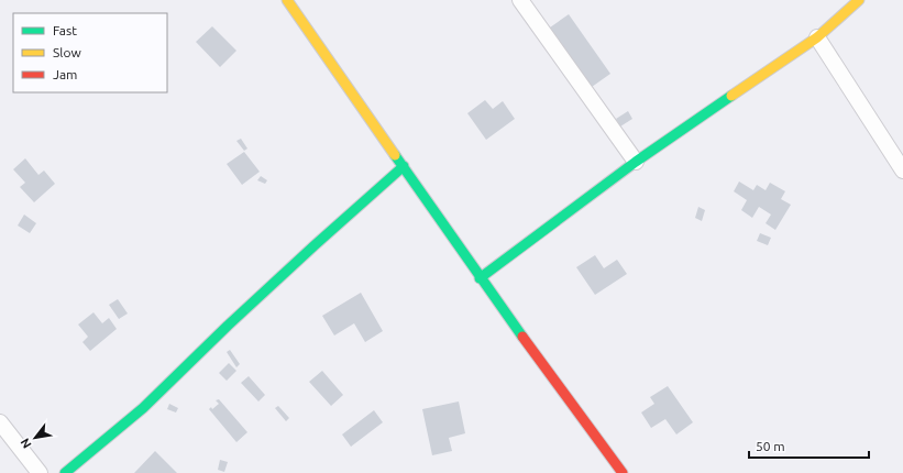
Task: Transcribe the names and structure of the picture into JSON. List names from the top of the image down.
{
  "legend": ["Fast", "Slow", "Jam"],
  "scale_bar": "50 m",
  "north": "bottom left"
}
